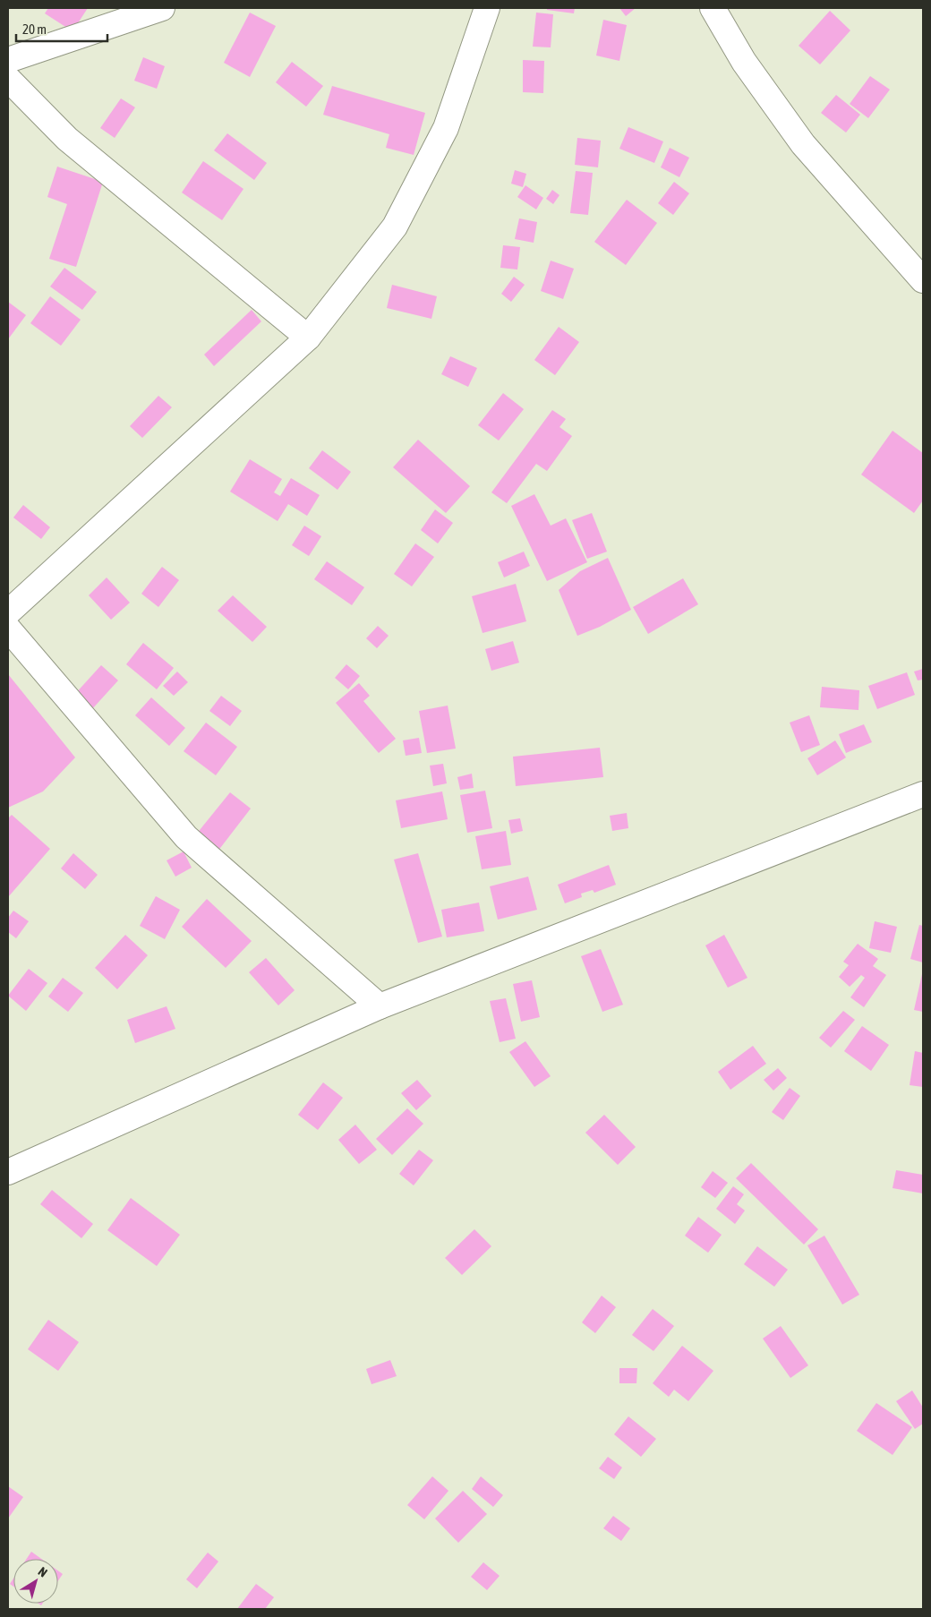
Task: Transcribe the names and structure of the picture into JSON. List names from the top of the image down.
{
  "scale_bar": "20 m",
  "north": "top right"
}
